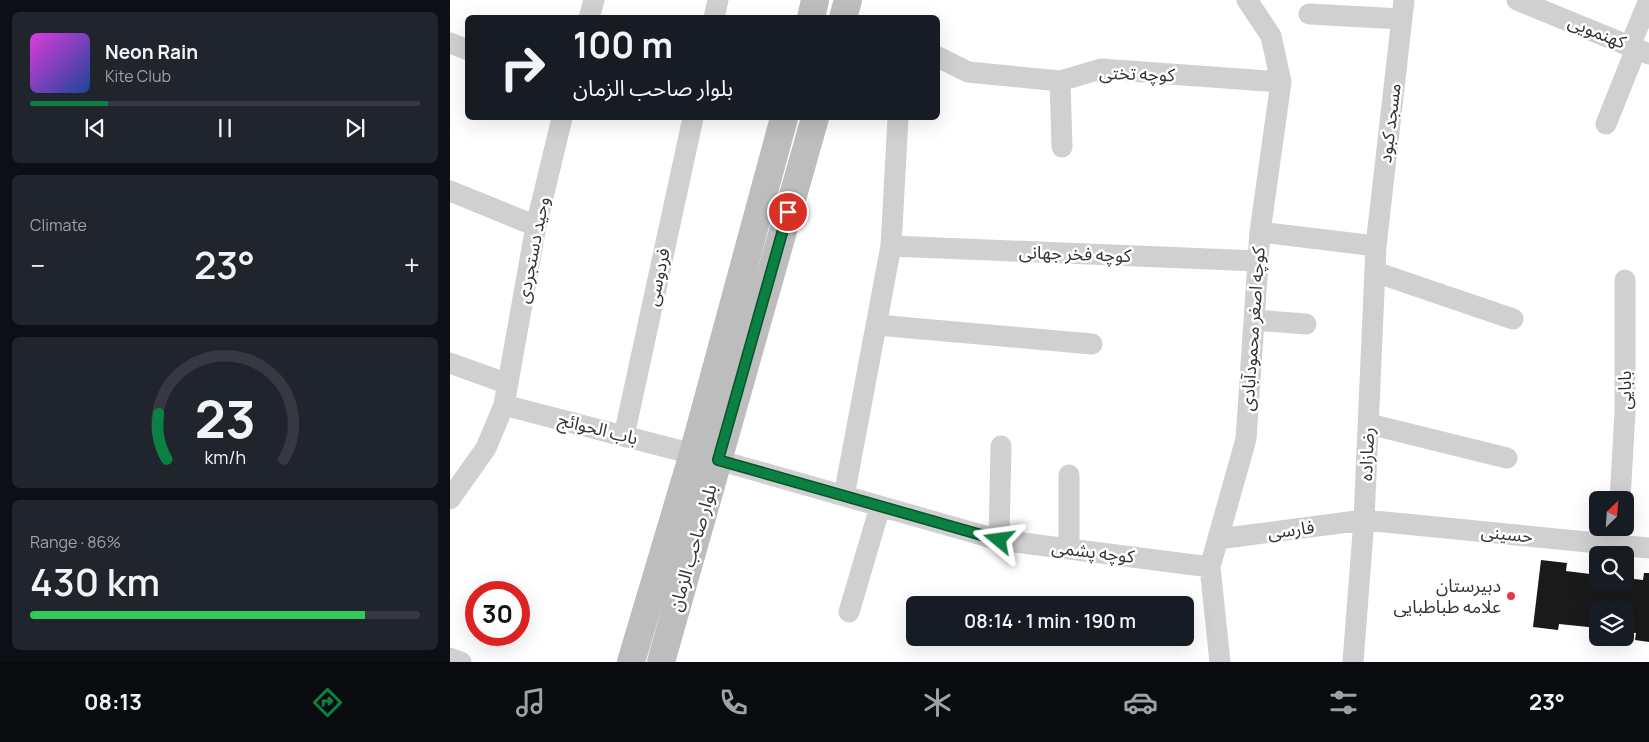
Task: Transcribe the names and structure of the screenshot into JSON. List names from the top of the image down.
{
  "streets": {
    "main road": ["بلوار صاحب الزمان"],
    "street": [
      "کهنمویی",
      "کوچه تختی",
      "مسجد کبود",
      "وحید دستجردی",
      "کوچه فخر جهانی",
      "فردوسی",
      "کوچه اصغر محمودآبادی",
      "بابایی",
      "باب الحوائج",
      "رضازاده",
      "فارسی",
      "حسینی",
      "کوچه پشمی"
    ]
  },
  "crossings": [
    ["کوچه تختی", "کوچه اصغر محمودآبادی"],
    ["مسجد کبود", "رضازاده"],
    ["وحید دستجردی", "باب الحوائج"],
    ["کوچه فخر جهانی", "کوچه اصغر محمودآبادی"],
    ["فردوسی", "باب الحوائج"],
    ["کوچه اصغر محمودآبادی", "فارسی"],
    ["کوچه اصغر محمودآبادی", "کوچه پشمی"],
    ["باب الحوائج", "بلوار صاحب الزمان"],
    ["باب الحوائج", "کوچه پشمی"],
    ["رضازاده", "فارسی"],
    ["رضازاده", "حسینی"],
    ["فارسی", "حسینی"],
    ["بلوار صاحب الزمان", "کوچه پشمی"]
  ],
  "places": ["دبیرستان علامه طباطبایی"],
  "north": "top right",
  "page": {
    "turn": ["100 m", "بلوار صاحب الزمان"],
    "song": ["Neon Rain", "Kite Club"],
    "tile": [
      "Climate",
      ["Range · 86%", "430 km"]
    ],
    "heat": ["−", "23°", "+"],
    "limit": "30",
    "trip": "08:14 · 1 min · 190 m",
    "tabs": ["08:13", "23°"],
    "gauge": ["23", "km/h"]
  }
}
